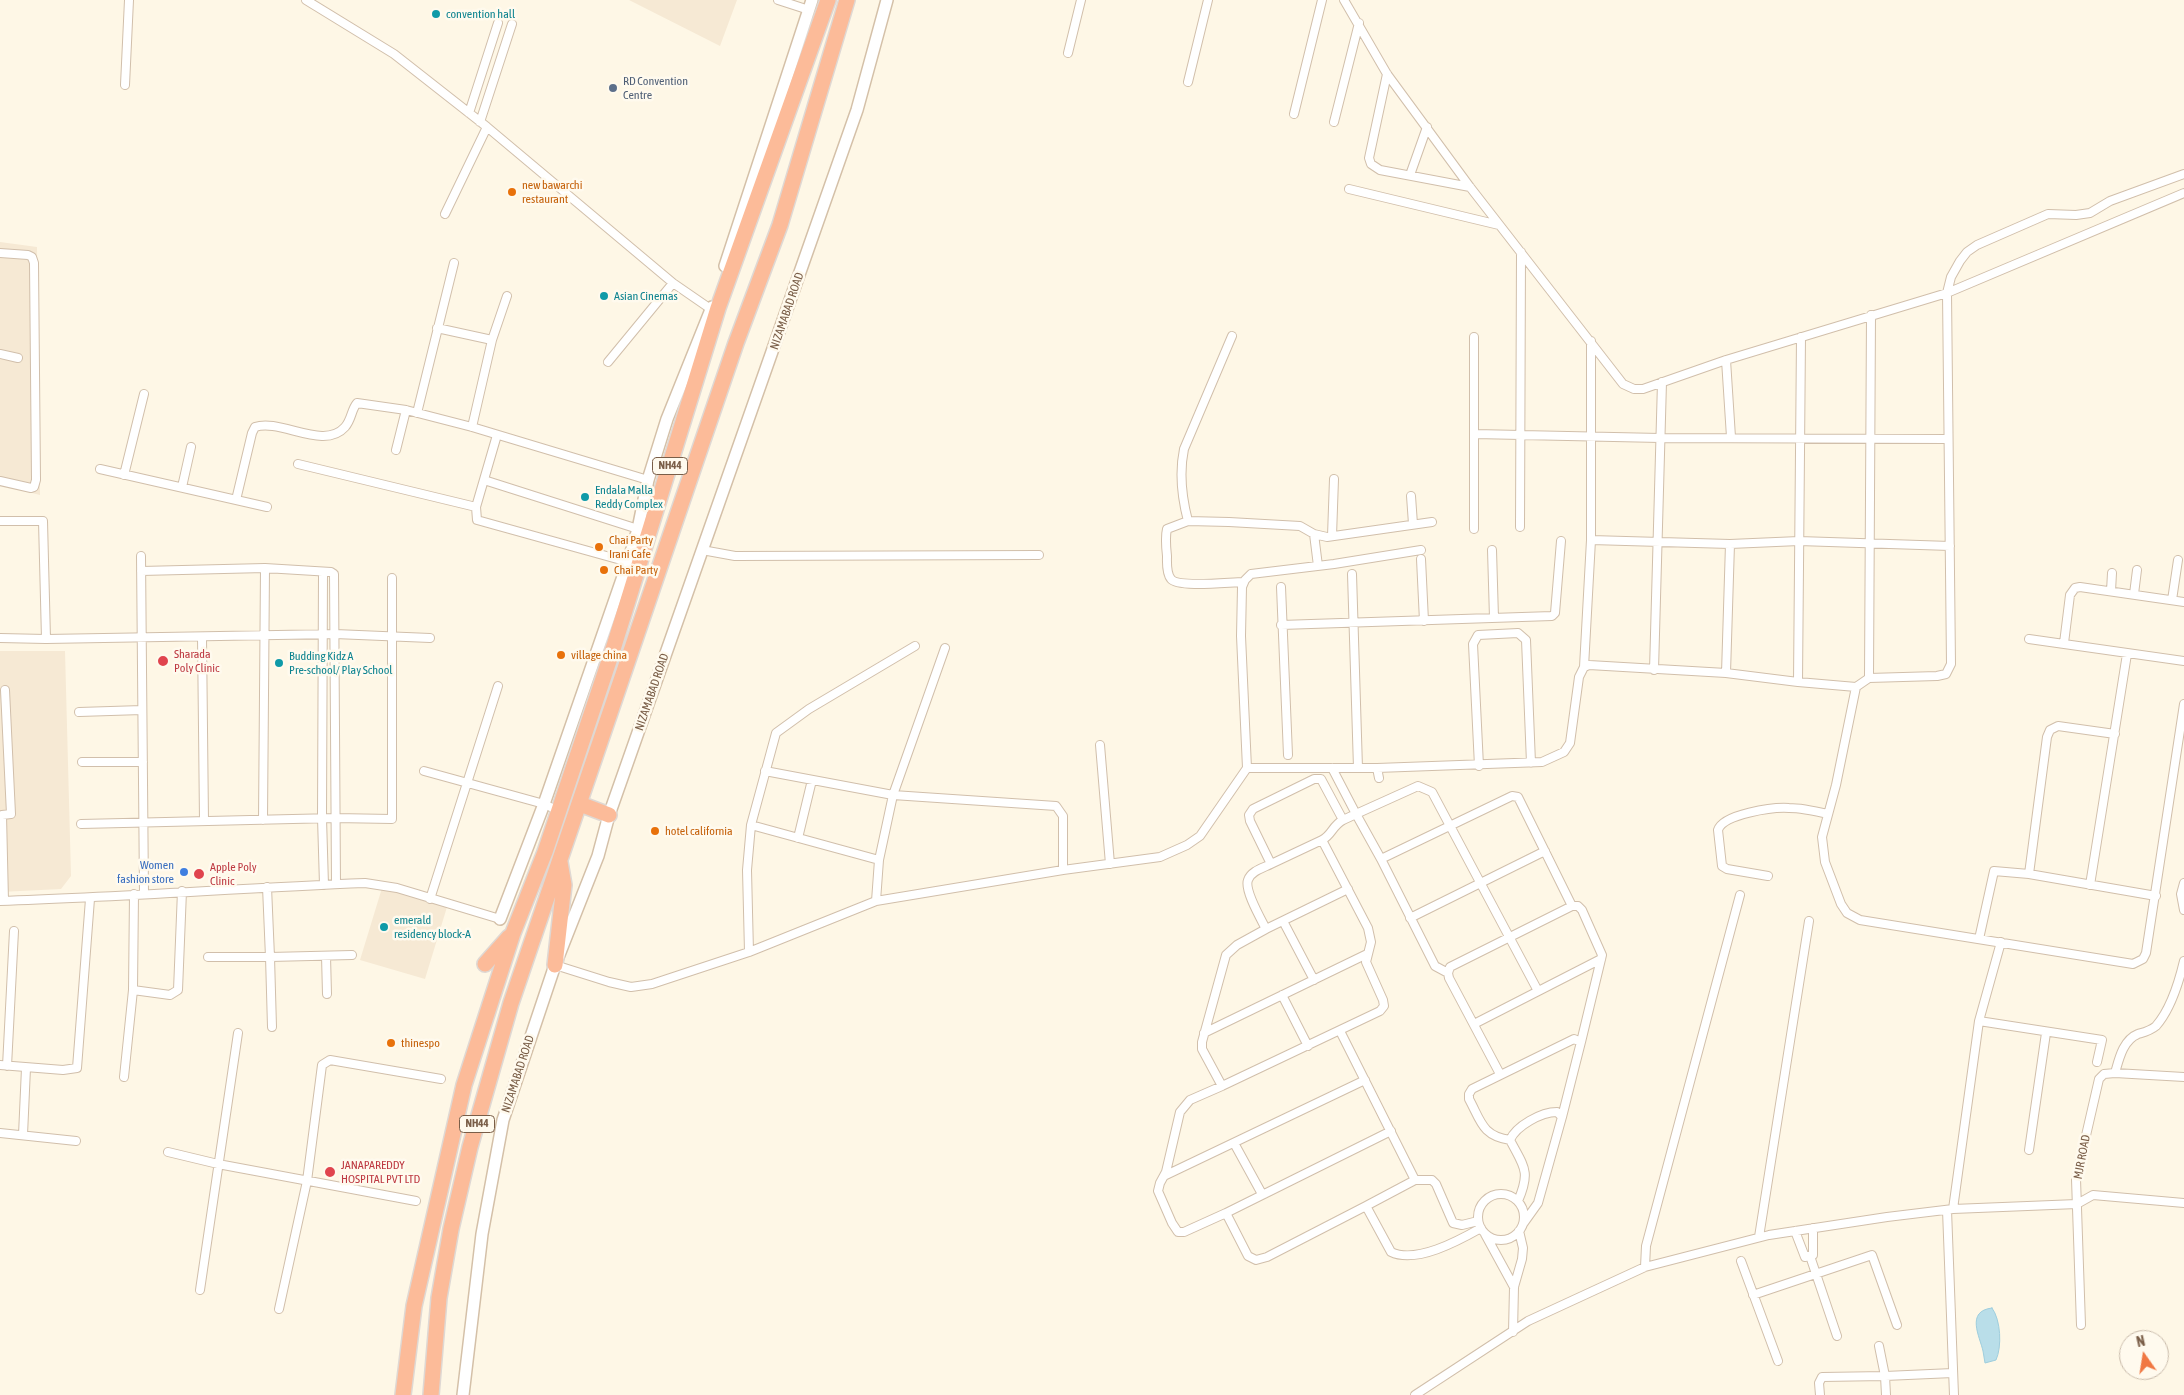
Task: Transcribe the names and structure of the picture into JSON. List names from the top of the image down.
{
  "streets": {
    "highway": ["NIZAMABAD ROAD", "NH44"],
    "street": ["MJR ROAD"]
  },
  "places": [
    "convention hall",
    "RD Convention Centre",
    "new bawarchi restaurant",
    "Asian Cinemas",
    "Endala Malla Reddy Complex",
    "Chai Party Irani Cafe",
    "Chai Party",
    "village china",
    "Sharada Poly Clinic",
    "Budding Kidz A Pre-school/ Play School",
    "hotel california",
    "Women fashion store",
    "Apple Poly Clinic",
    "emerald residency block-A",
    "thinespo",
    "JANAPAREDDY HOSPITAL PVT LTD"
  ],
  "north": "top"
}
